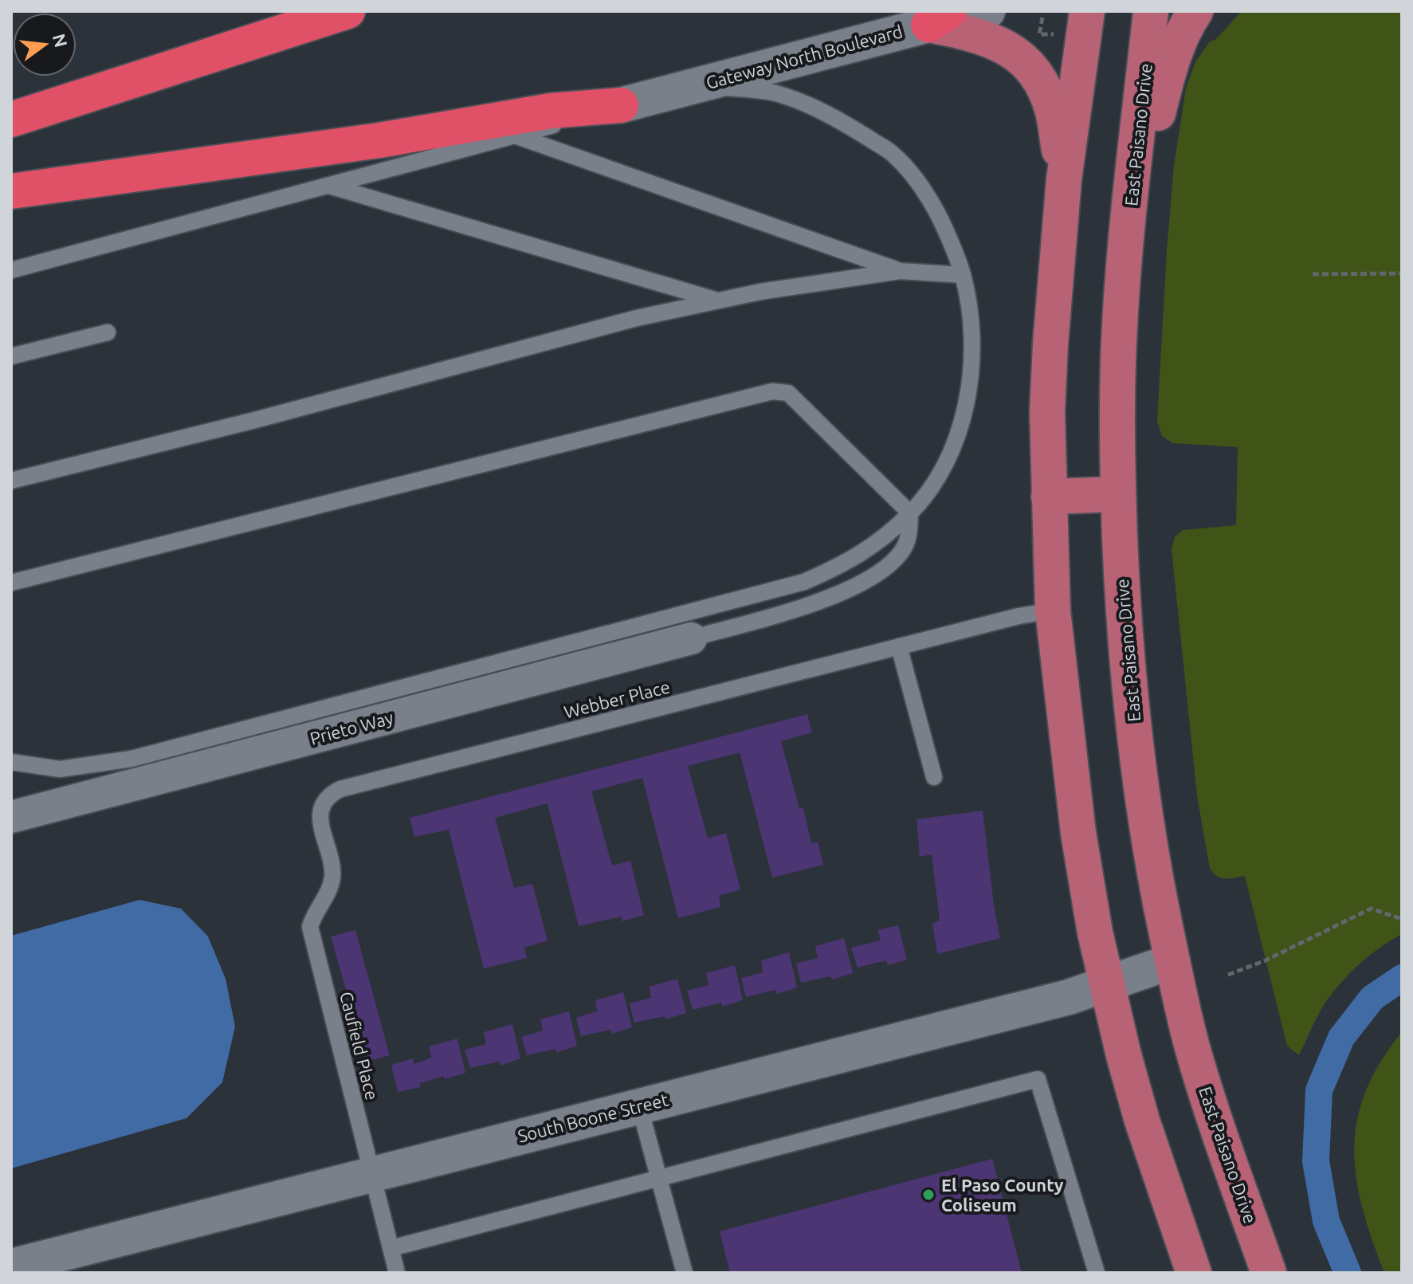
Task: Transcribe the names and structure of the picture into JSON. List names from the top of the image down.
{
  "streets": {
    "main road": ["East Paisano Drive"],
    "street": ["Gateway North Boulevard", "Prieto Way", "South Boone Street"],
    "lane": ["Webber Place", "Caufield Place"]
  },
  "crossings": [
    ["East Paisano Drive", "South Boone Street"],
    ["Webber Place", "Caufield Place"],
    ["Caufield Place", "South Boone Street"]
  ],
  "places": ["El Paso County Coliseum"],
  "north": "right"
}
